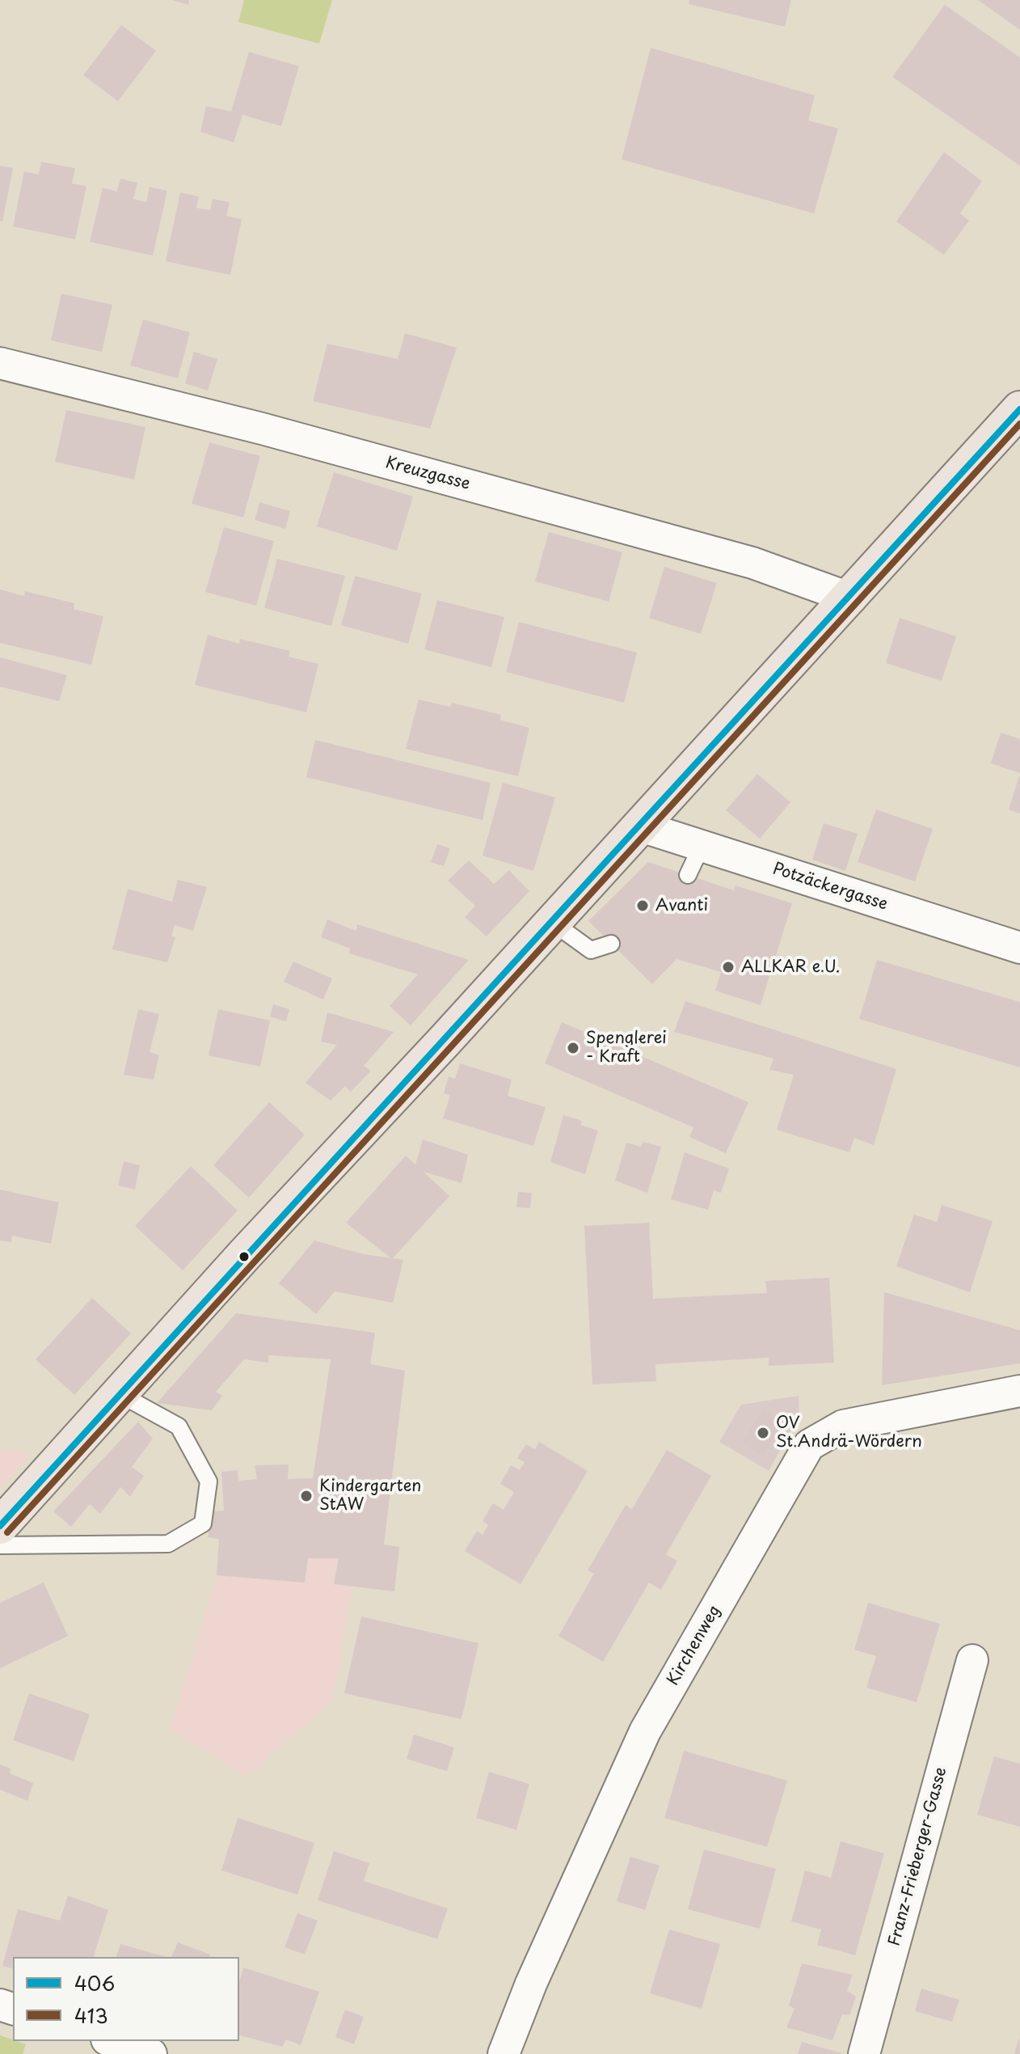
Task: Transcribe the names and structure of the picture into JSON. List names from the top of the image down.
{
  "streets": {
    "street": [
      "Kreuzgasse",
      "Potzäckergasse",
      "Kirchenweg",
      "Franz-Frieberger-Gasse"
    ]
  },
  "places": [
    "Avanti",
    "ALLKAR e.U.",
    "Spenglerei - Kraft",
    "OV St.Andrä-Wördern",
    "Kindergarten StAW"
  ],
  "lines": ["transit line 406", "transit line 413"],
  "legend": ["406", "413"]
}
